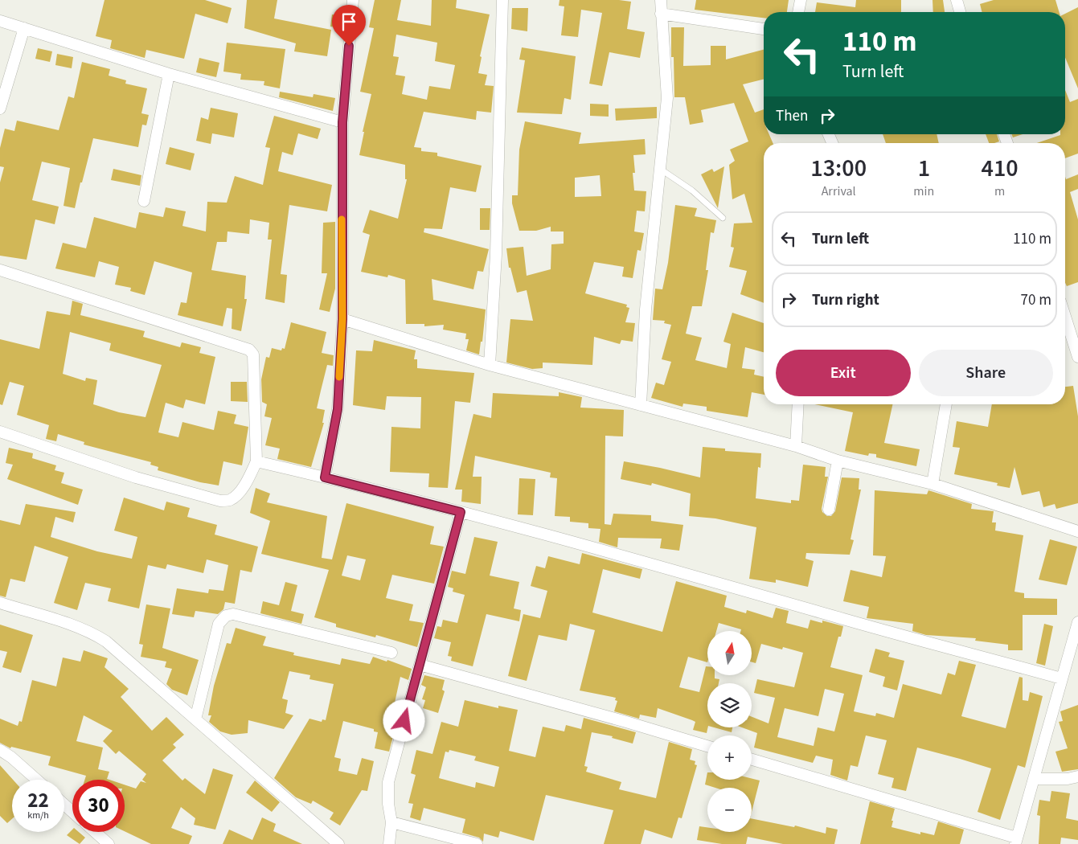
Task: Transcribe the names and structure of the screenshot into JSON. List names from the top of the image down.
{
  "north": "top",
  "page": {
    "turn": ["110 m", "Turn left"],
    "then": "Then",
    "eta": [
      "13:00",
      "Arrival",
      "1",
      "min",
      "410",
      "m"
    ],
    "list": [
      {
        "name": "Turn left",
        "value": "110 m"
      },
      {
        "name": "Turn right",
        "value": "70 m"
      }
    ],
    "buttons": ["Exit", "Share"],
    "map_buttons": ["+", "−"],
    "speed": "22 km/h",
    "limit": "30"
  }
}
